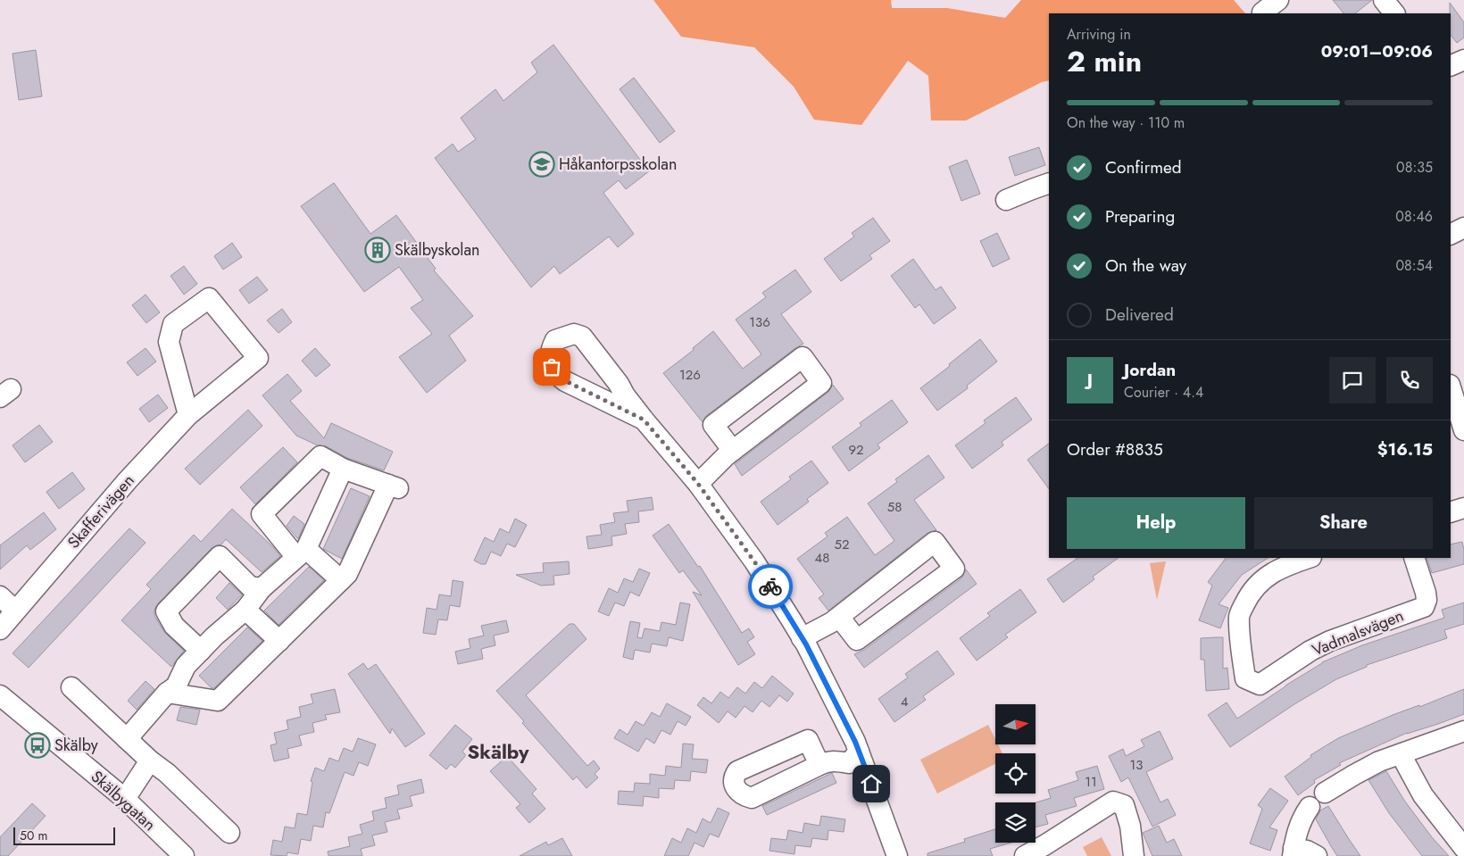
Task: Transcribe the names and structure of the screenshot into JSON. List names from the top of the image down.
{
  "streets": {
    "street": ["Skafferivägen", "Vadmalsvägen", "Skälbygatan"]
  },
  "districts": ["Skälby"],
  "places": {
    "school or university": ["Håkantorpsskolan"],
    "building": ["Skälbyskolan"],
    "bus stop": ["Skälby"]
  },
  "house_numbers": [
    "136",
    "126",
    "92",
    "58",
    "52",
    "48",
    "4",
    "13",
    "11"
  ],
  "scale_bar": "50 m",
  "north": "right",
  "page": {
    "heading": ["2 min", "Arriving in", "09:01–09:06"],
    "panel": [
      "Jordan",
      "Courier · 4.4",
      "Order #8835",
      "$16.15"
    ],
    "bar": "On the way · 110 m",
    "list": [
      ["Confirmed", "08:35"],
      ["Preparing", "08:46"],
      ["On the way", "08:54"],
      "Delivered"
    ],
    "round": "J",
    "buttons": ["Help", "Share"],
    "scale": "50 m"
  }
}
